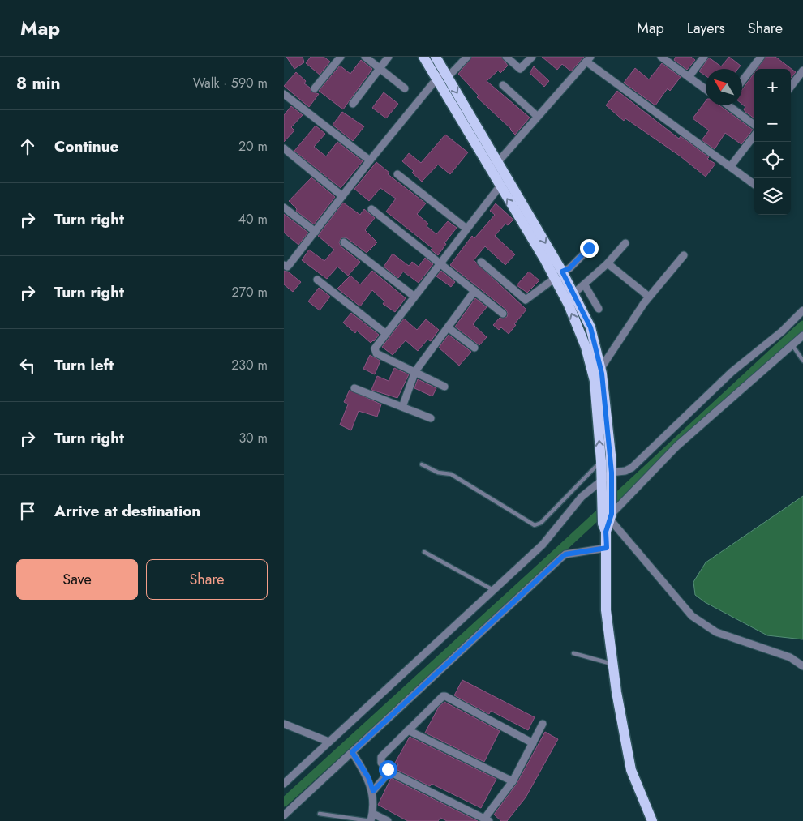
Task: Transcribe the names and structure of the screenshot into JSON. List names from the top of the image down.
{
  "north": "top left",
  "page": {
    "header": "Map",
    "nav": ["Map", "Layers", "Share"],
    "heading": ["8 min", "Walk · 590 m"],
    "map_buttons": ["+", "−"],
    "list": [
      ["Continue", "20 m"],
      ["Turn right", "40 m"],
      ["Turn right", "270 m"],
      ["Turn left", "230 m"],
      ["Turn right", "30 m"],
      "Arrive at destination"
    ],
    "buttons": ["Save", "Share"]
  }
}
